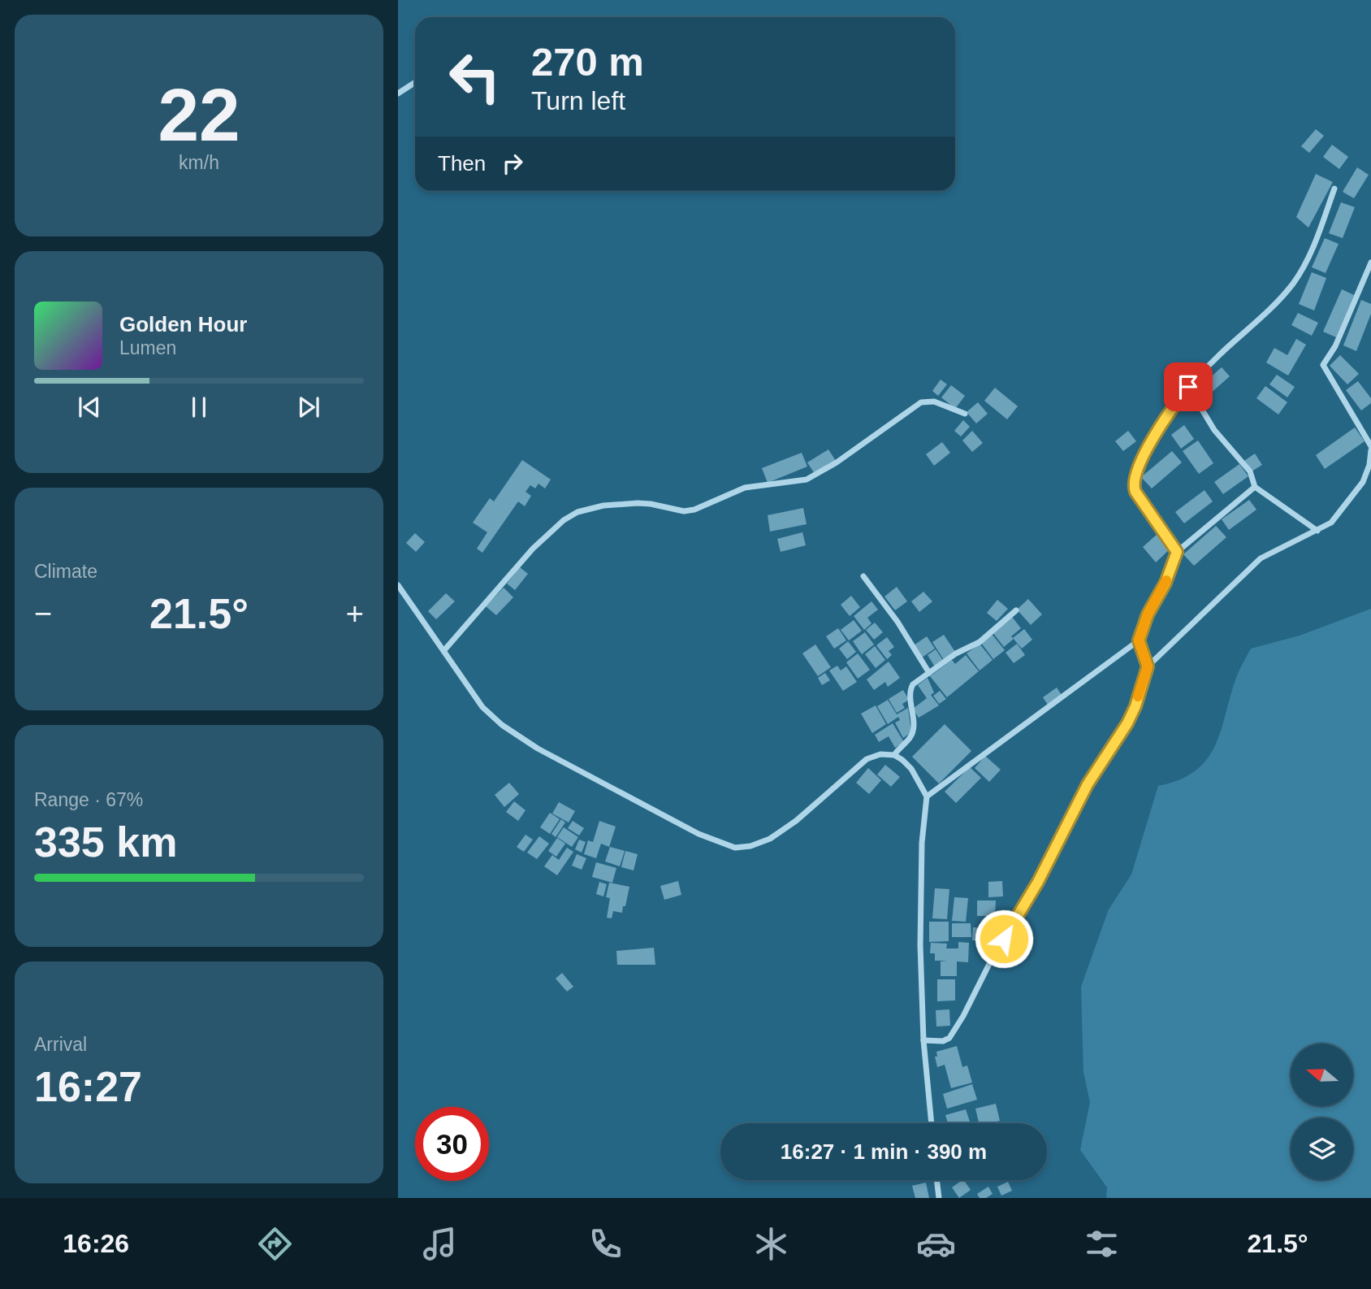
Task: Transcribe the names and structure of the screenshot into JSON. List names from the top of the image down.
{
  "north": "left",
  "page": {
    "tile": [
      ["22", "km/h"],
      "Climate",
      ["Range · 67%", "335 km"],
      ["Arrival", "16:27"]
    ],
    "turn": ["270 m", "Turn left"],
    "then": "Then",
    "song": ["Golden Hour", "Lumen"],
    "heat": ["−", "21.5°", "+"],
    "limit": "30",
    "trip": "16:27 · 1 min · 390 m",
    "tabs": ["16:26", "21.5°"]
  }
}
